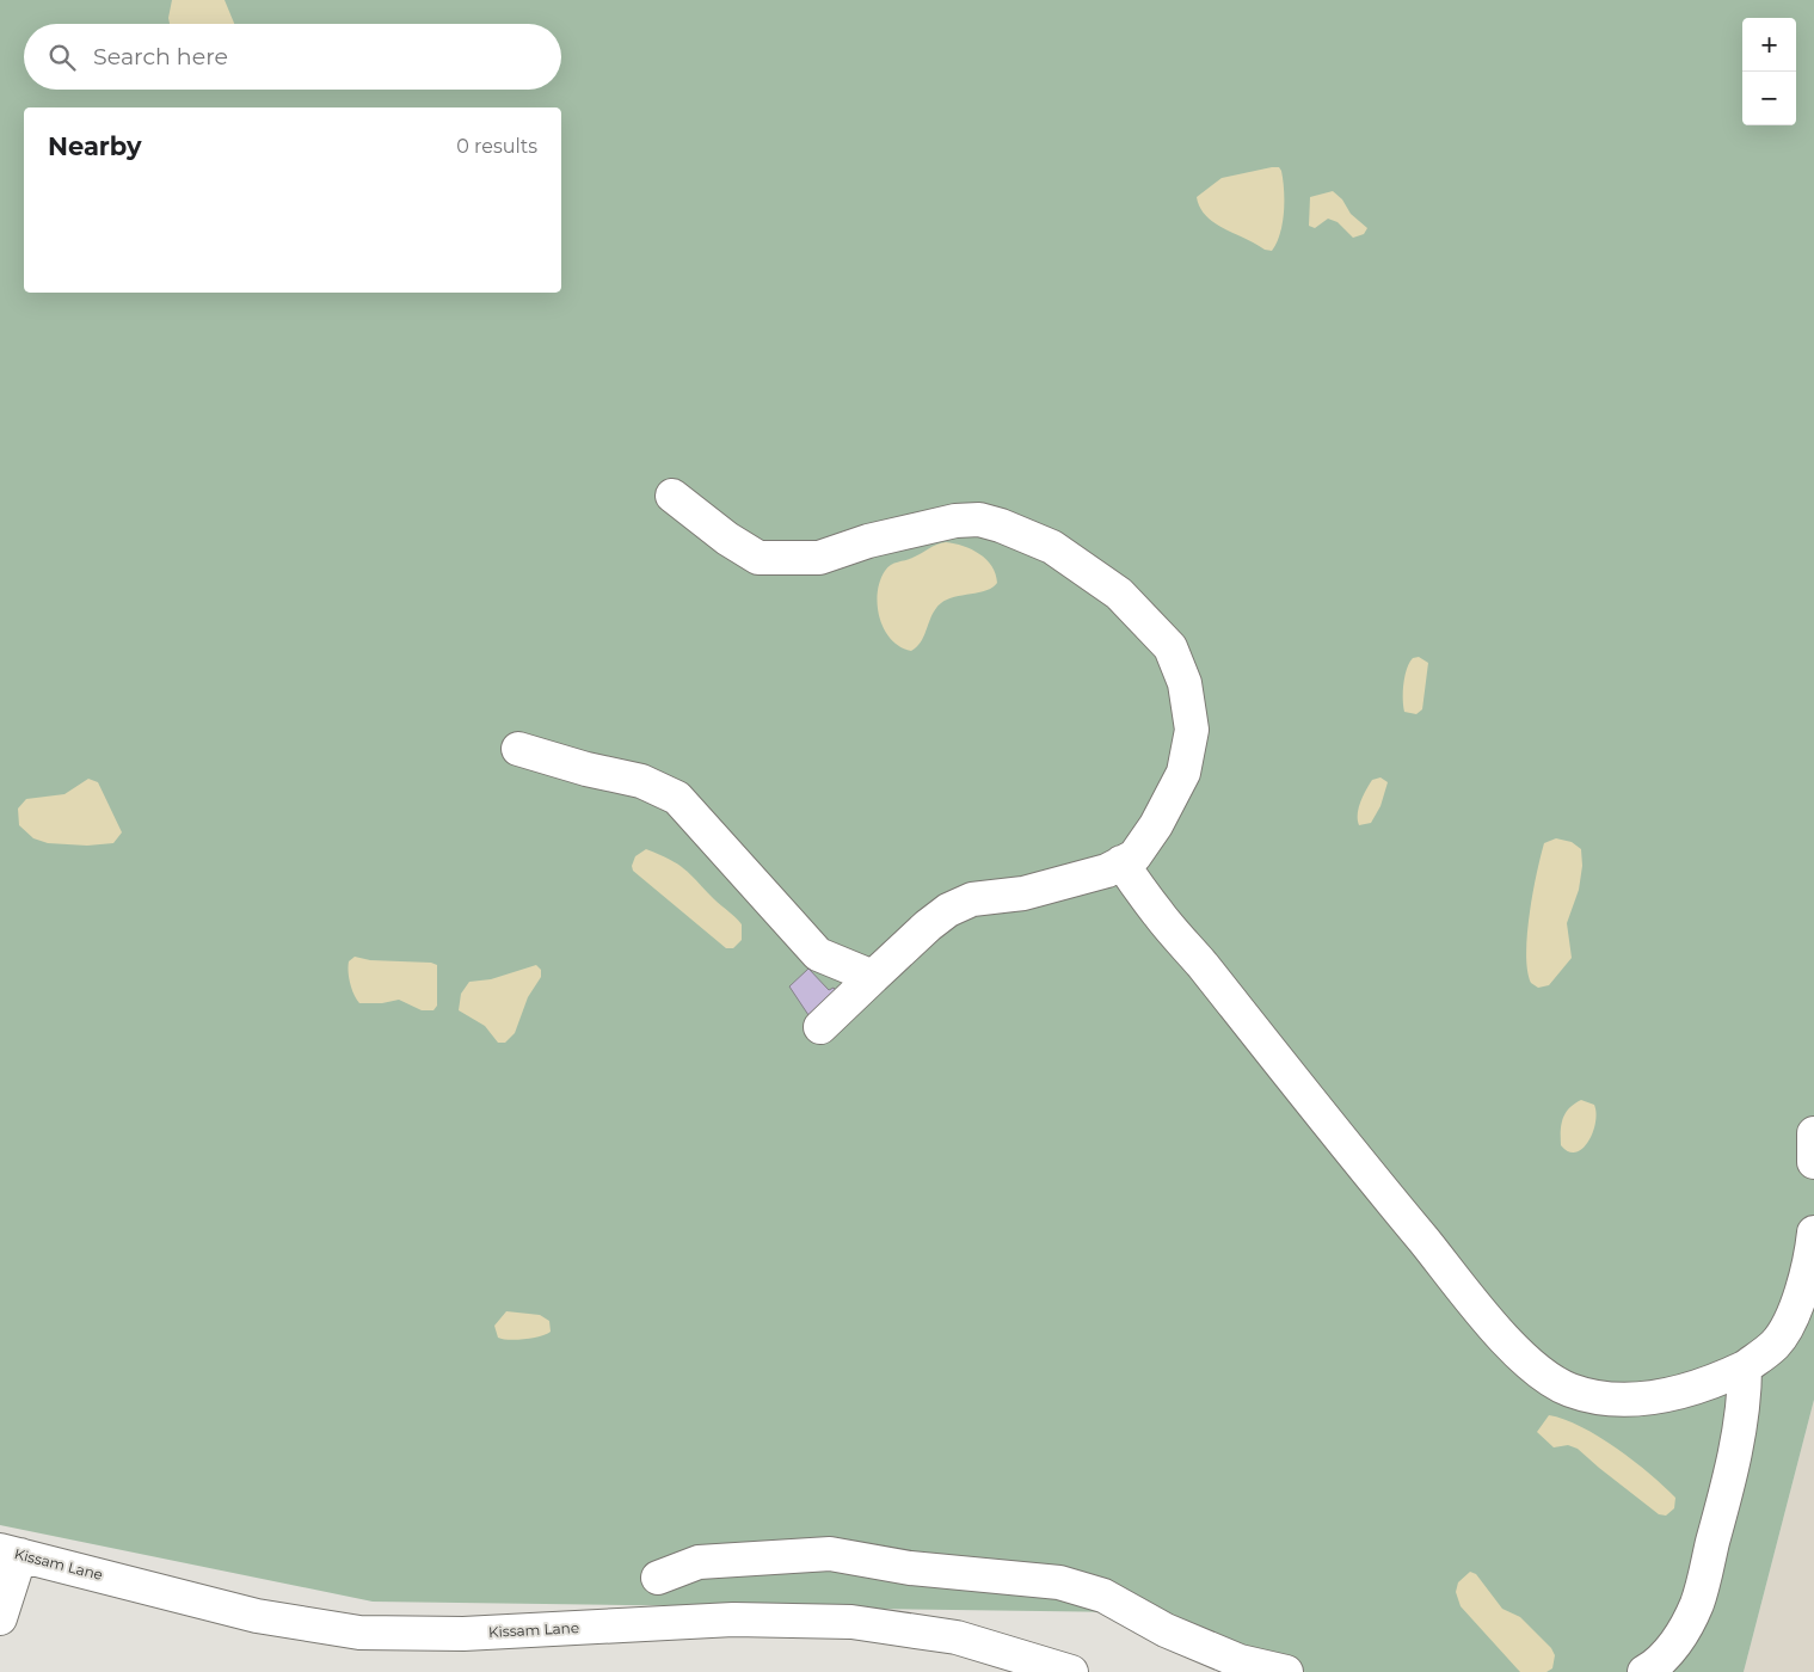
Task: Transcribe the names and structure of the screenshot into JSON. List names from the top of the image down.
{
  "streets": {
    "street": ["Kissam Lane"]
  },
  "page": {
    "map_buttons": ["+", "−"],
    "search": "Search here",
    "heading": ["Nearby", "0 results"]
  }
}
